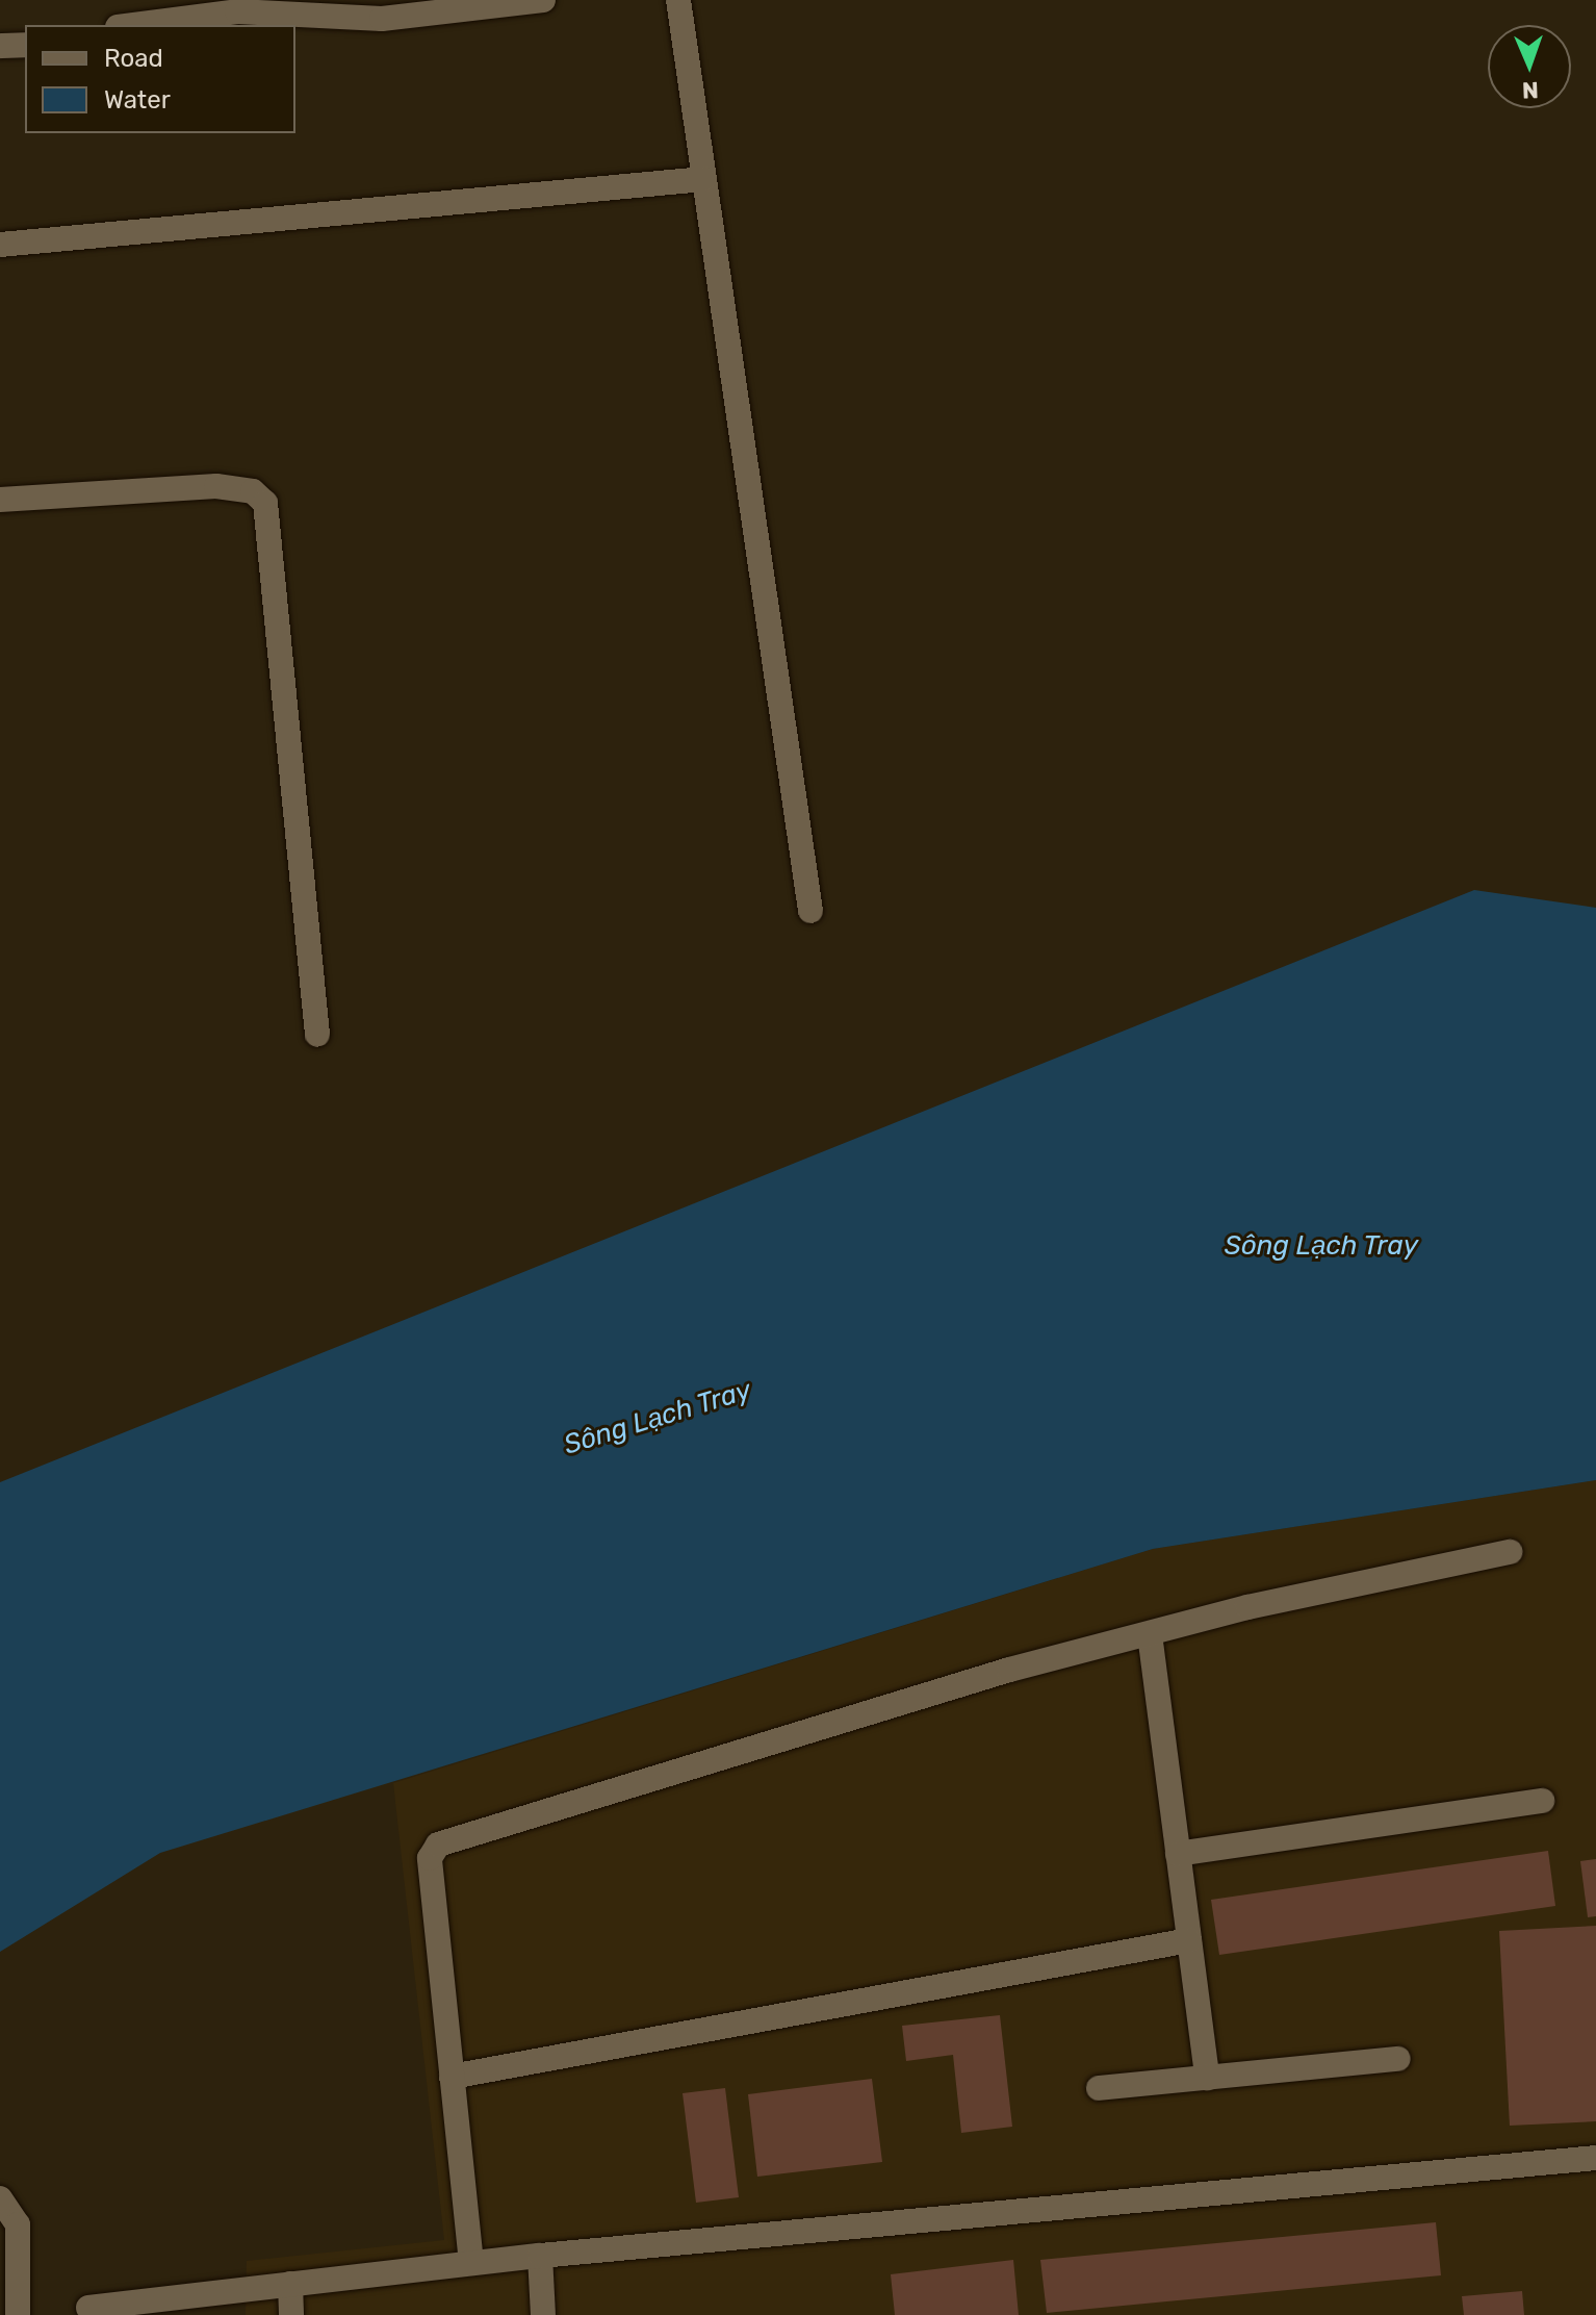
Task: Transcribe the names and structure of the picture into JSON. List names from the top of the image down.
{
  "water": ["Sông Lạch Tray"],
  "legend": ["Road", "Water"],
  "north": "bottom"
}
